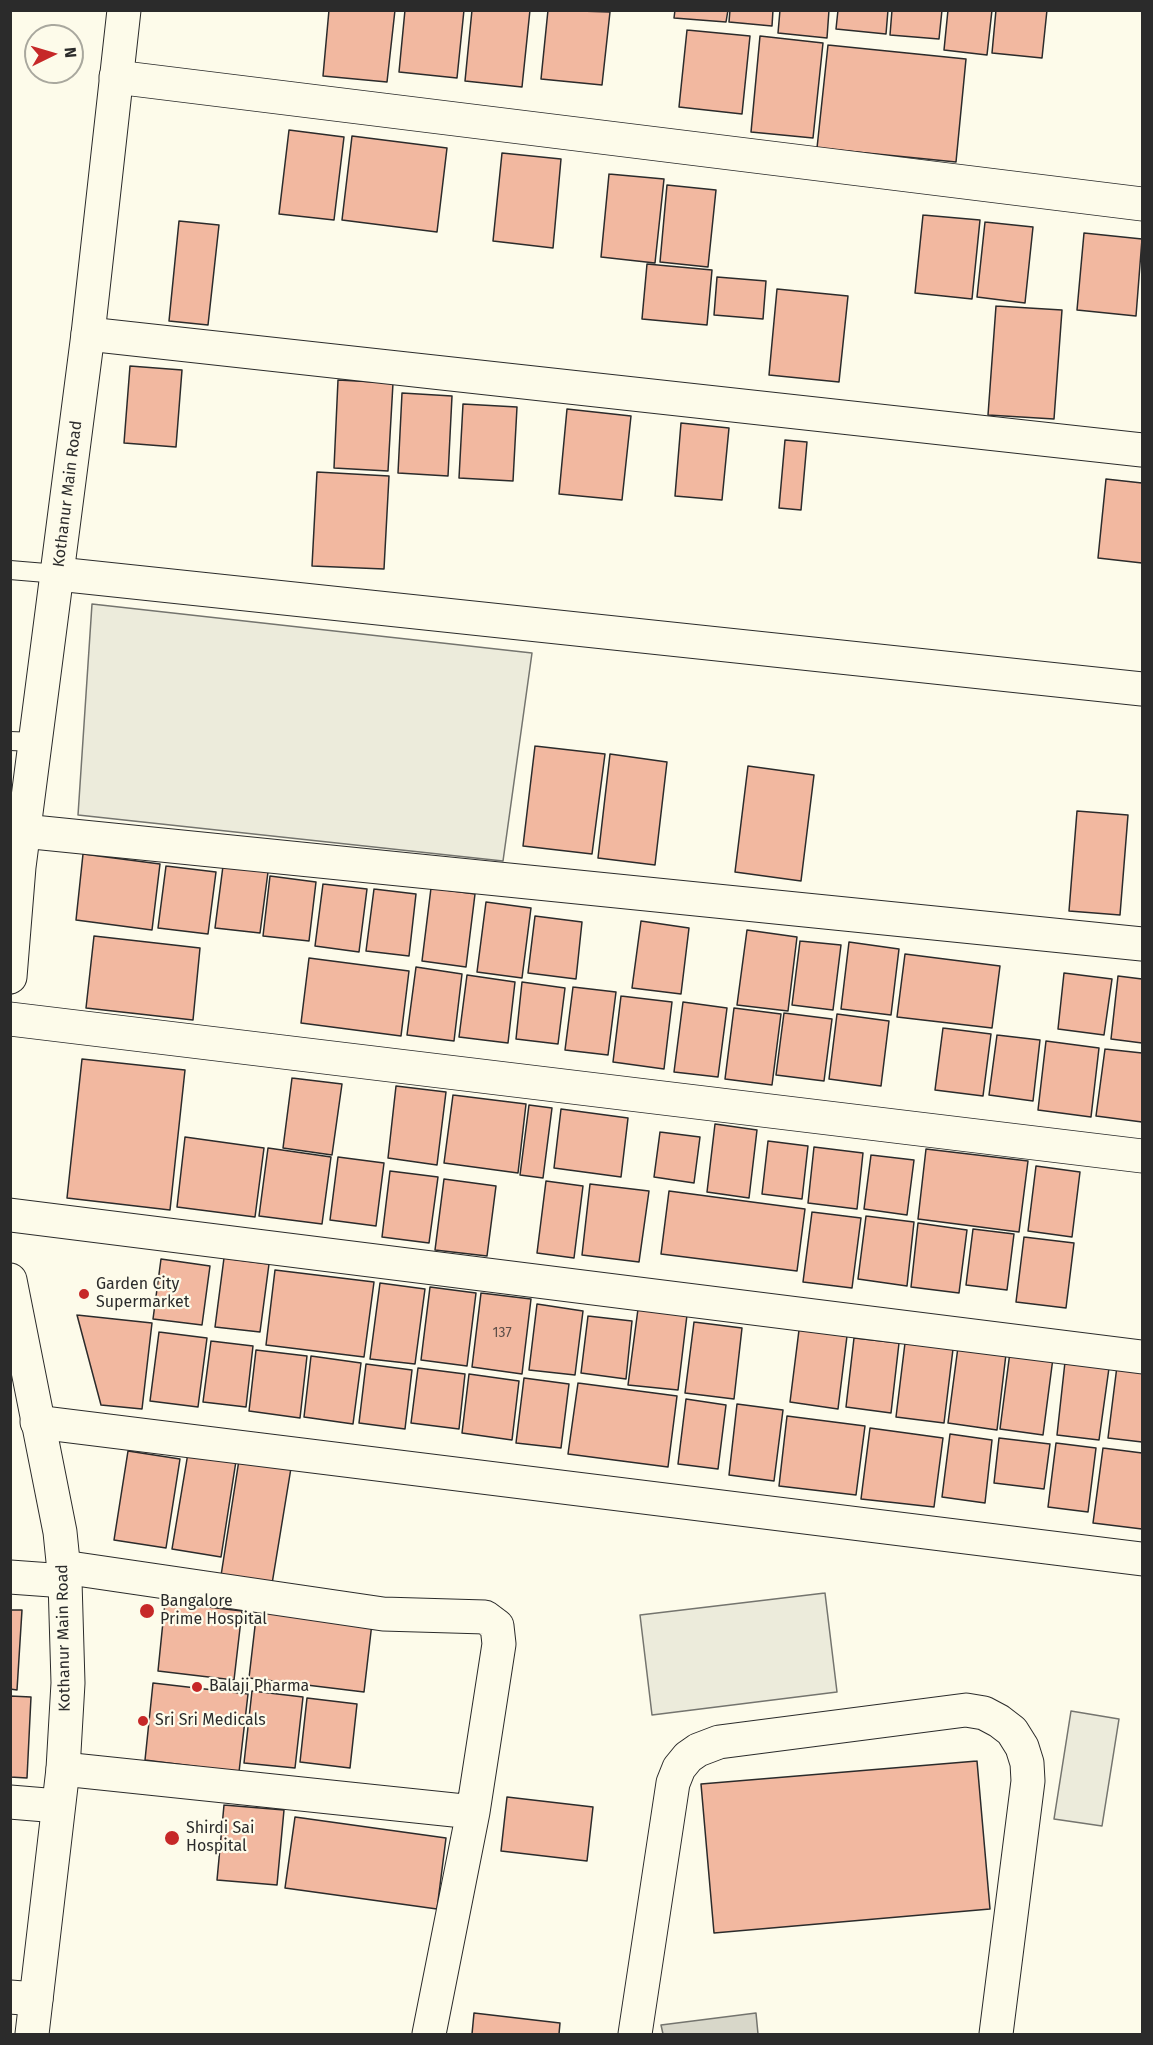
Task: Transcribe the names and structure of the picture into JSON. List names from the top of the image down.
{
  "streets": {
    "street": ["Kothanur Main Road"]
  },
  "places": [
    "Garden City Supermarket",
    "Bangalore Prime Hospital",
    "Balaji Pharma",
    "Sri Sri Medicals",
    "Shirdi Sai Hospital"
  ],
  "house_numbers": ["137"],
  "north": "right"
}
